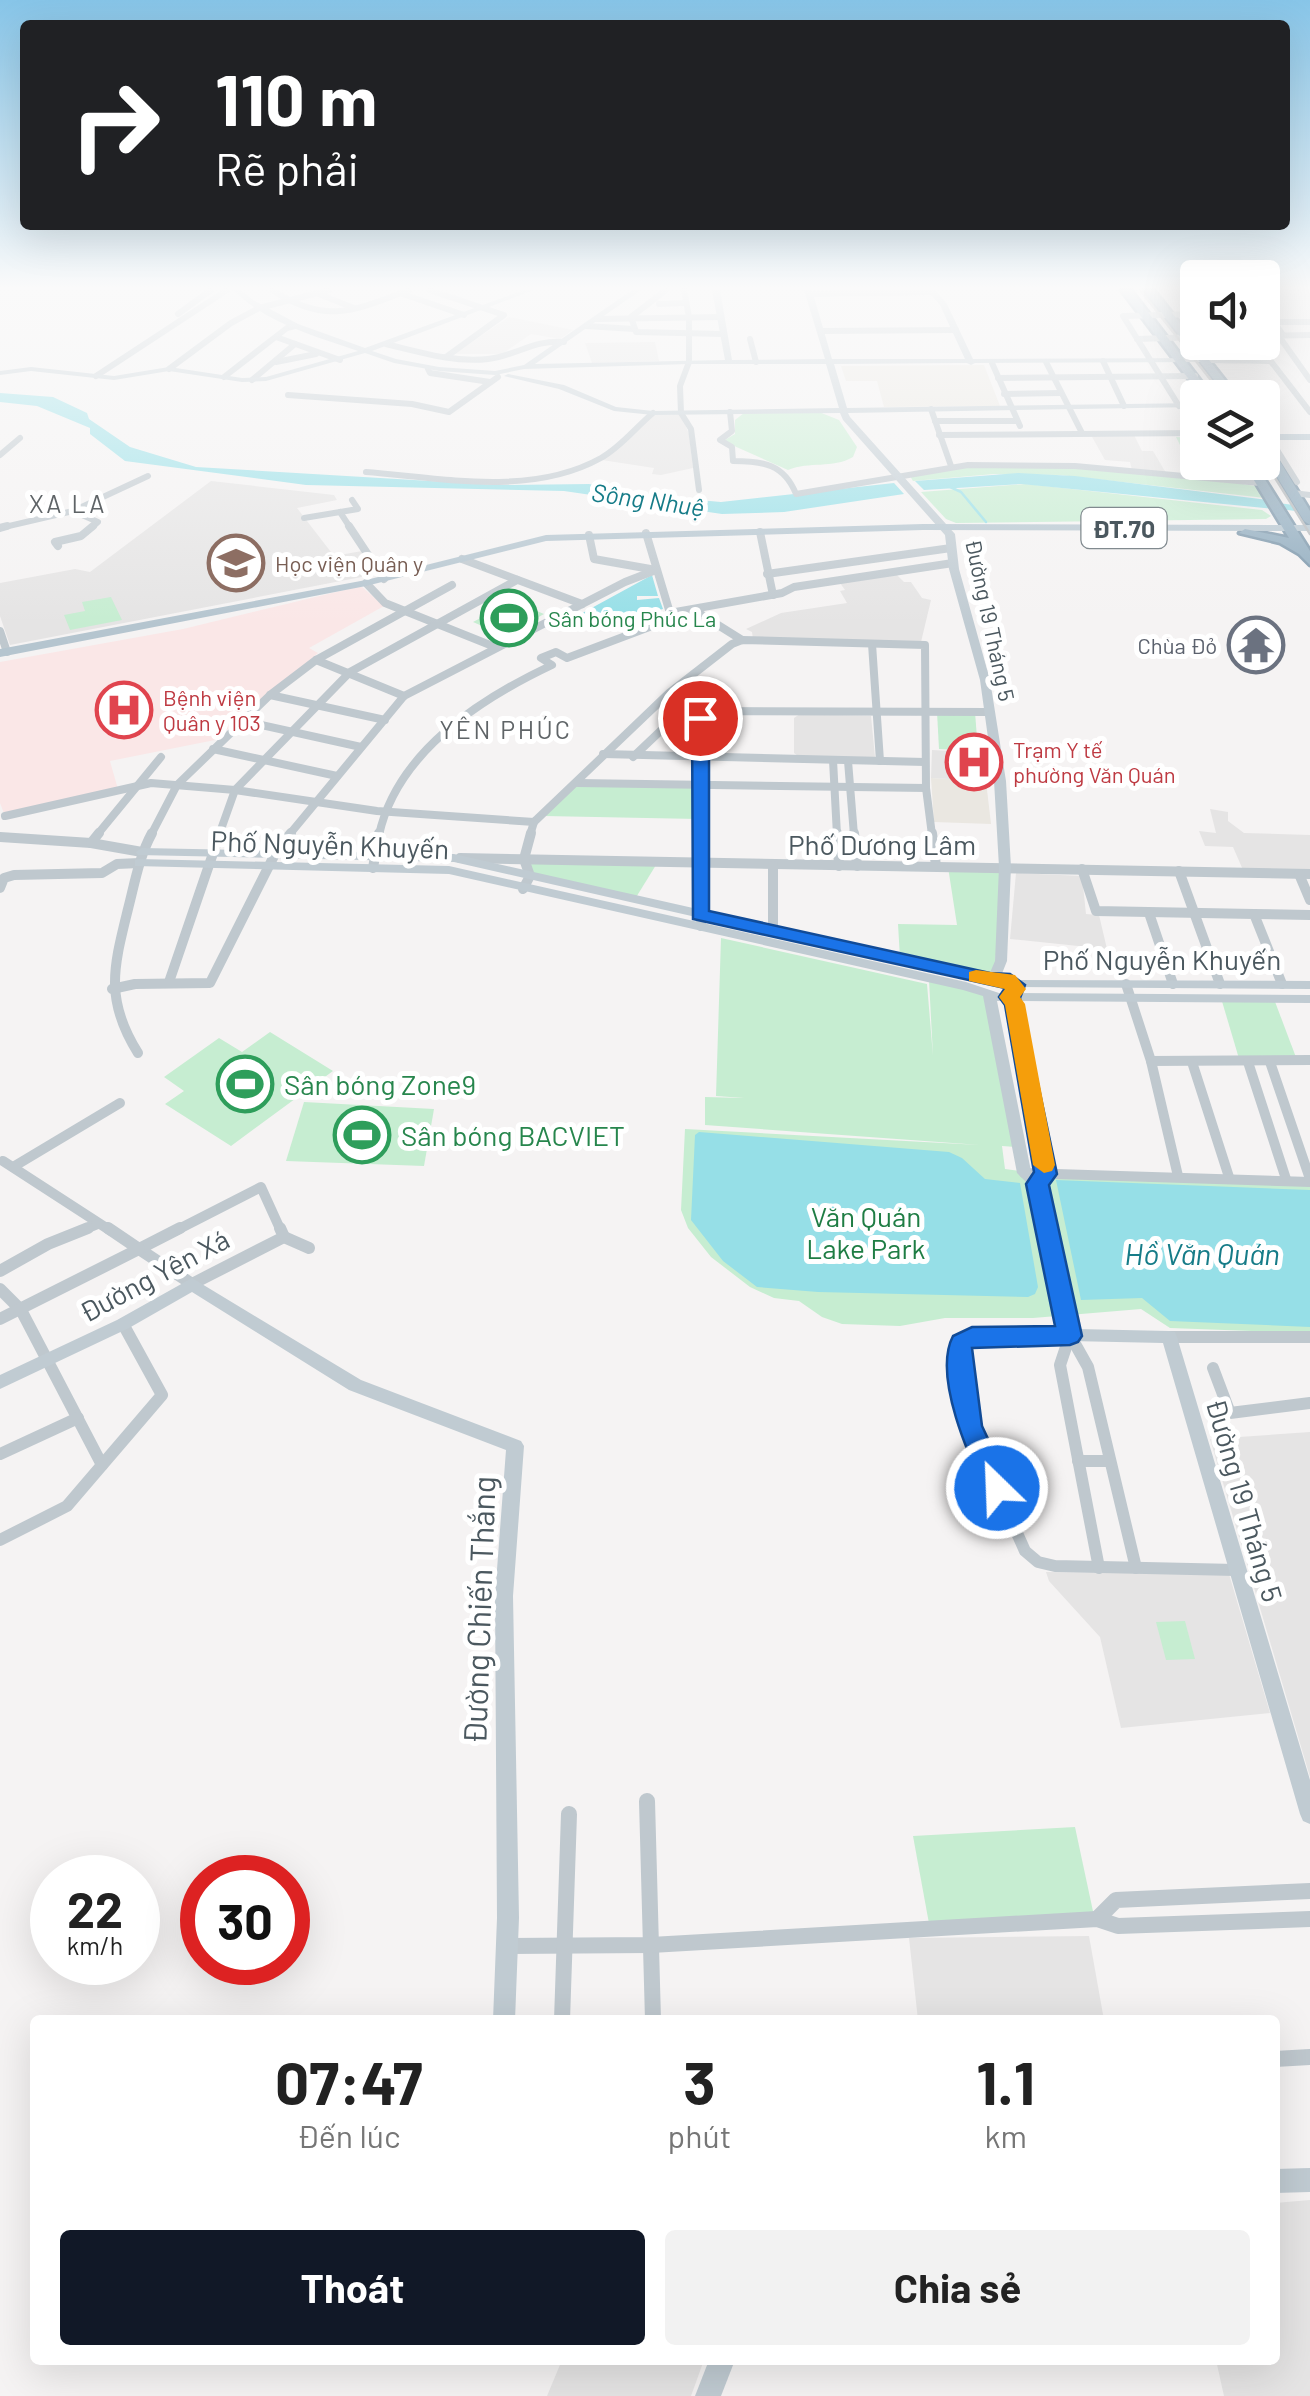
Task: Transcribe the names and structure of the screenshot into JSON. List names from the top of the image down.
{
  "streets": {
    "main road": ["ĐT.70"],
    "street": [
      "Đường 19 Tháng 5",
      "Phố Nguyễn Khuyến",
      "Phố Dương Lâm",
      "Đường Yên Xá",
      "Đường Chiến Thắng"
    ]
  },
  "crossings": [
    ["ĐT.70", "Đường 19 Tháng 5"],
    ["Đường 19 Tháng 5", "Phố Nguyễn Khuyến"],
    ["Đường 19 Tháng 5", "Phố Dương Lâm"],
    ["Phố Nguyễn Khuyến", "Phố Dương Lâm"],
    ["Đường Yên Xá", "Đường Chiến Thắng"]
  ],
  "districts": ["XA LA", "YÊN PHÚC"],
  "water": ["Sông Nhuệ", "Hồ Văn Quán"],
  "parks": ["Văn Quán Lake Park"],
  "places": {
    "school or university": ["Học viện Quân y"],
    "sports": ["Sân bóng Phúc La", "Sân bóng Zone9", "Sân bóng BACVIET"],
    "temple": ["Chùa Đỏ"],
    "hospital": ["Bệnh viện Quân y 103", "Trạm Y tế phường Văn Quán"]
  },
  "page": {
    "turn": ["110 m", "Rẽ phải"],
    "speed": "22 km/h",
    "limit": "30",
    "eta": [
      "07:47",
      "Đến lúc",
      "3",
      "phút",
      "1.1",
      "km"
    ],
    "buttons": ["Thoát", "Chia sẻ"]
  }
}
